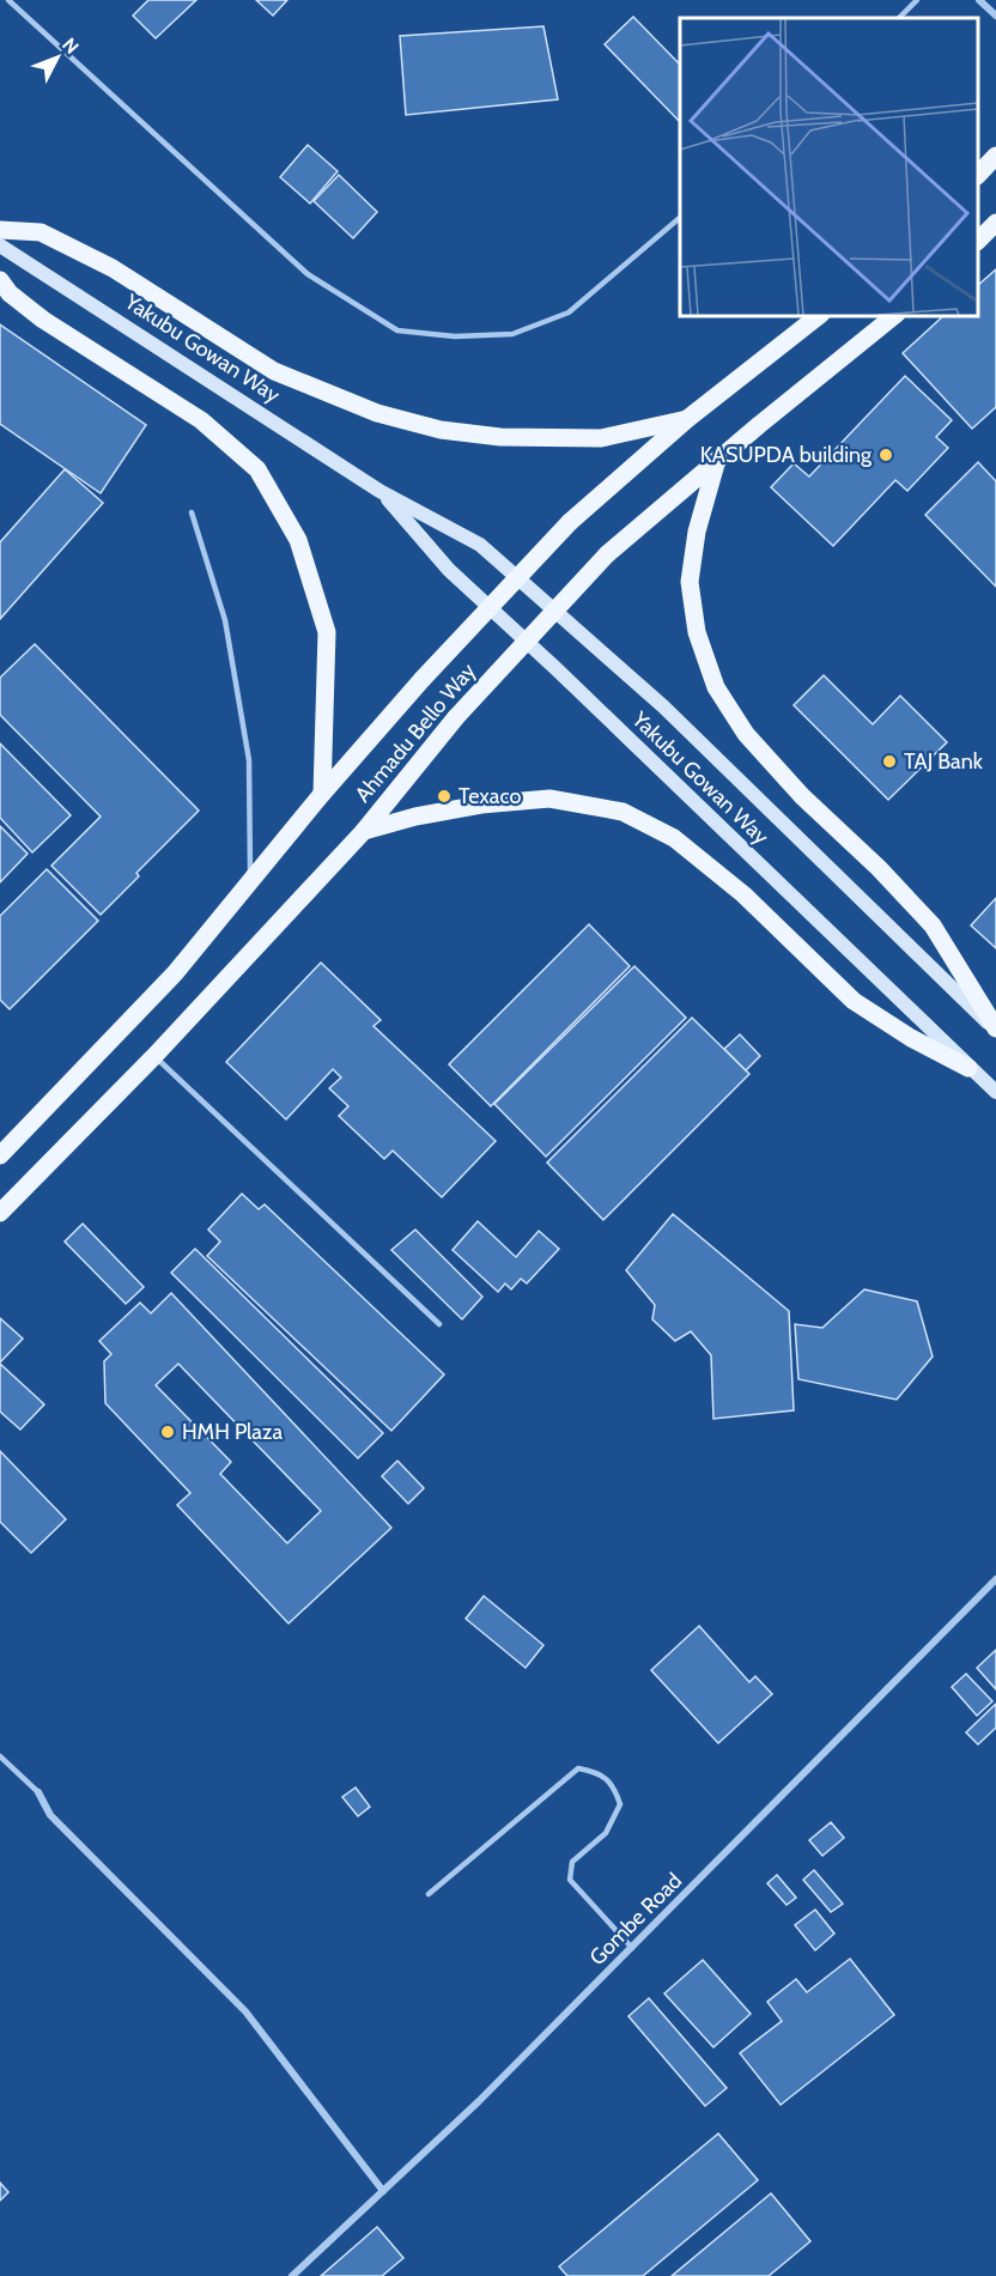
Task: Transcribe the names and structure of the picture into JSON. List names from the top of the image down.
{
  "streets": {
    "main road": ["Ahmadu Bello Way"],
    "street": ["Yakubu Gowan Way", "Gombe Road"]
  },
  "places": [
    "KASUPDA building",
    "TAJ Bank",
    "Texaco",
    "HMH Plaza"
  ],
  "north": "top right"
}
